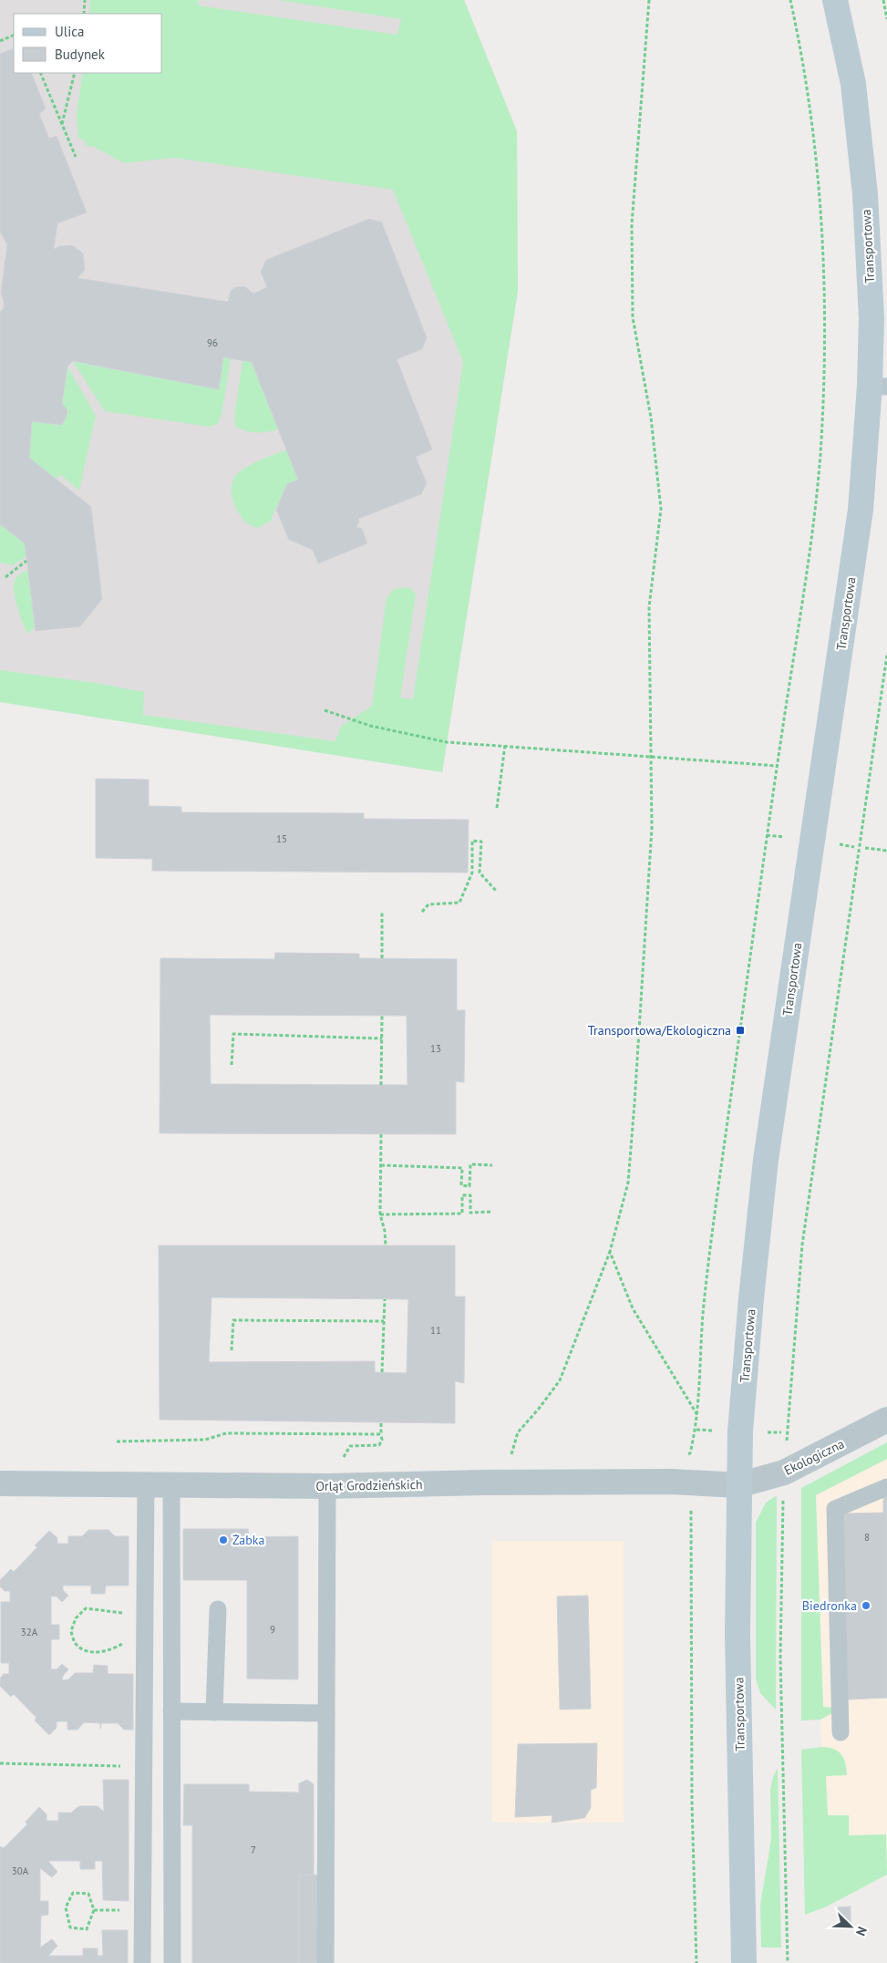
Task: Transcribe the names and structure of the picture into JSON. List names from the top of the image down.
{
  "streets": {
    "street": ["Transportowa", "Ekologiczna", "Orląt Grodzieńskich"]
  },
  "crossings": [
    ["Transportowa", "Ekologiczna"],
    ["Transportowa", "Orląt Grodzieńskich"],
    ["Ekologiczna", "Orląt Grodzieńskich"]
  ],
  "places": {
    "transit": ["Transportowa/Ekologiczna"],
    "other": ["Żabka", "Biedronka"]
  },
  "house_numbers": [
    "96",
    "15",
    "13",
    "11",
    "8",
    "9",
    "32A",
    "7",
    "30A"
  ],
  "legend": ["Ulica", "Budynek"],
  "north": "bottom right"
}
